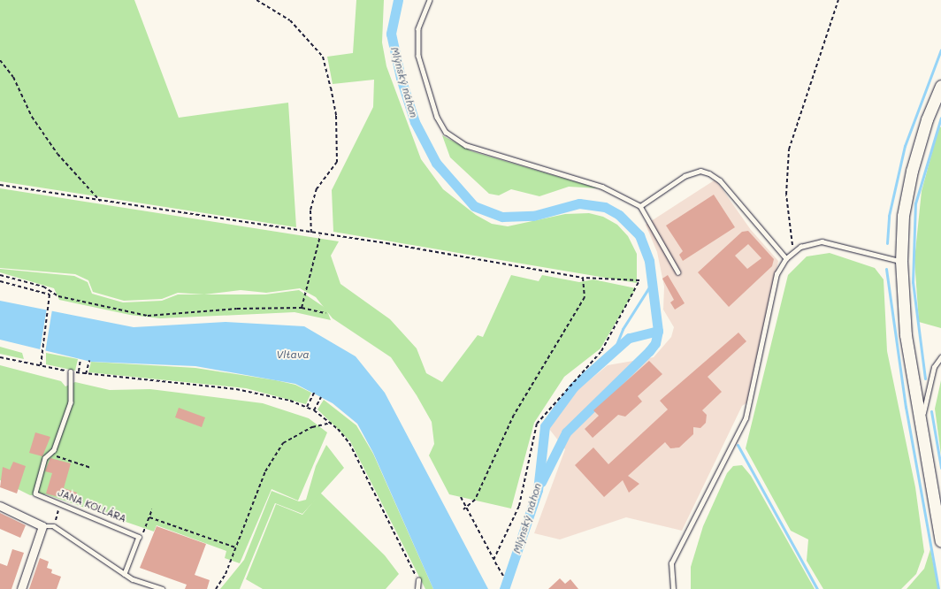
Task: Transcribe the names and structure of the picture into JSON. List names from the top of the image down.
{
  "streets": {
    "lane": ["JANA KOLLÁRA"]
  },
  "water": ["Mlýnský náhon", "Vltava"]
}
